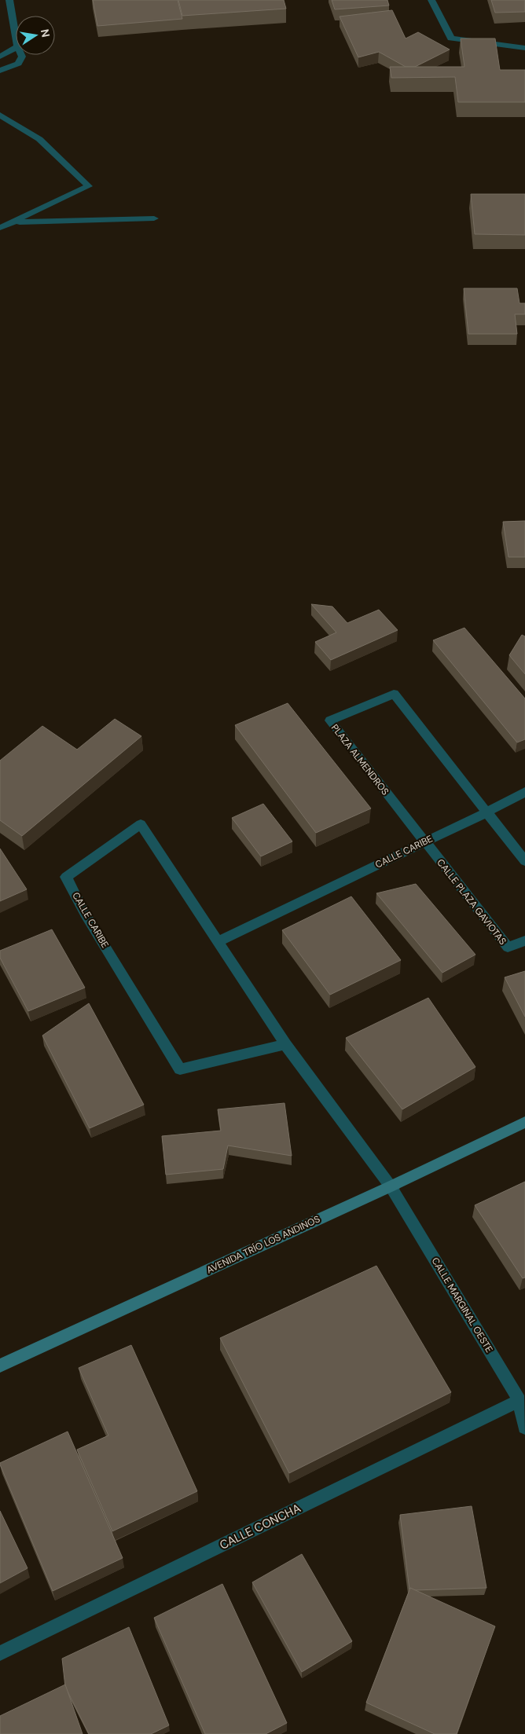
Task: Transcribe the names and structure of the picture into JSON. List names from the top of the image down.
{
  "streets": {
    "street": [
      "PLAZA ALMENDROS",
      "CALLE CARIBE",
      "CALLE PLAZA GAVIOTAS",
      "AVENIDA TRÍO LOS ANDINOS",
      "CALLE MARGINAL OESTE",
      "CALLE CONCHA"
    ]
  },
  "crossings": [
    ["PLAZA ALMENDROS", "CALLE CARIBE"],
    ["PLAZA ALMENDROS", "CALLE PLAZA GAVIOTAS"],
    ["CALLE CARIBE", "CALLE PLAZA GAVIOTAS"],
    ["CALLE CARIBE", "AVENIDA TRÍO LOS ANDINOS"],
    ["CALLE CARIBE", "CALLE MARGINAL OESTE"],
    ["AVENIDA TRÍO LOS ANDINOS", "CALLE MARGINAL OESTE"],
    ["CALLE MARGINAL OESTE", "CALLE CONCHA"]
  ],
  "north": "right"
}
